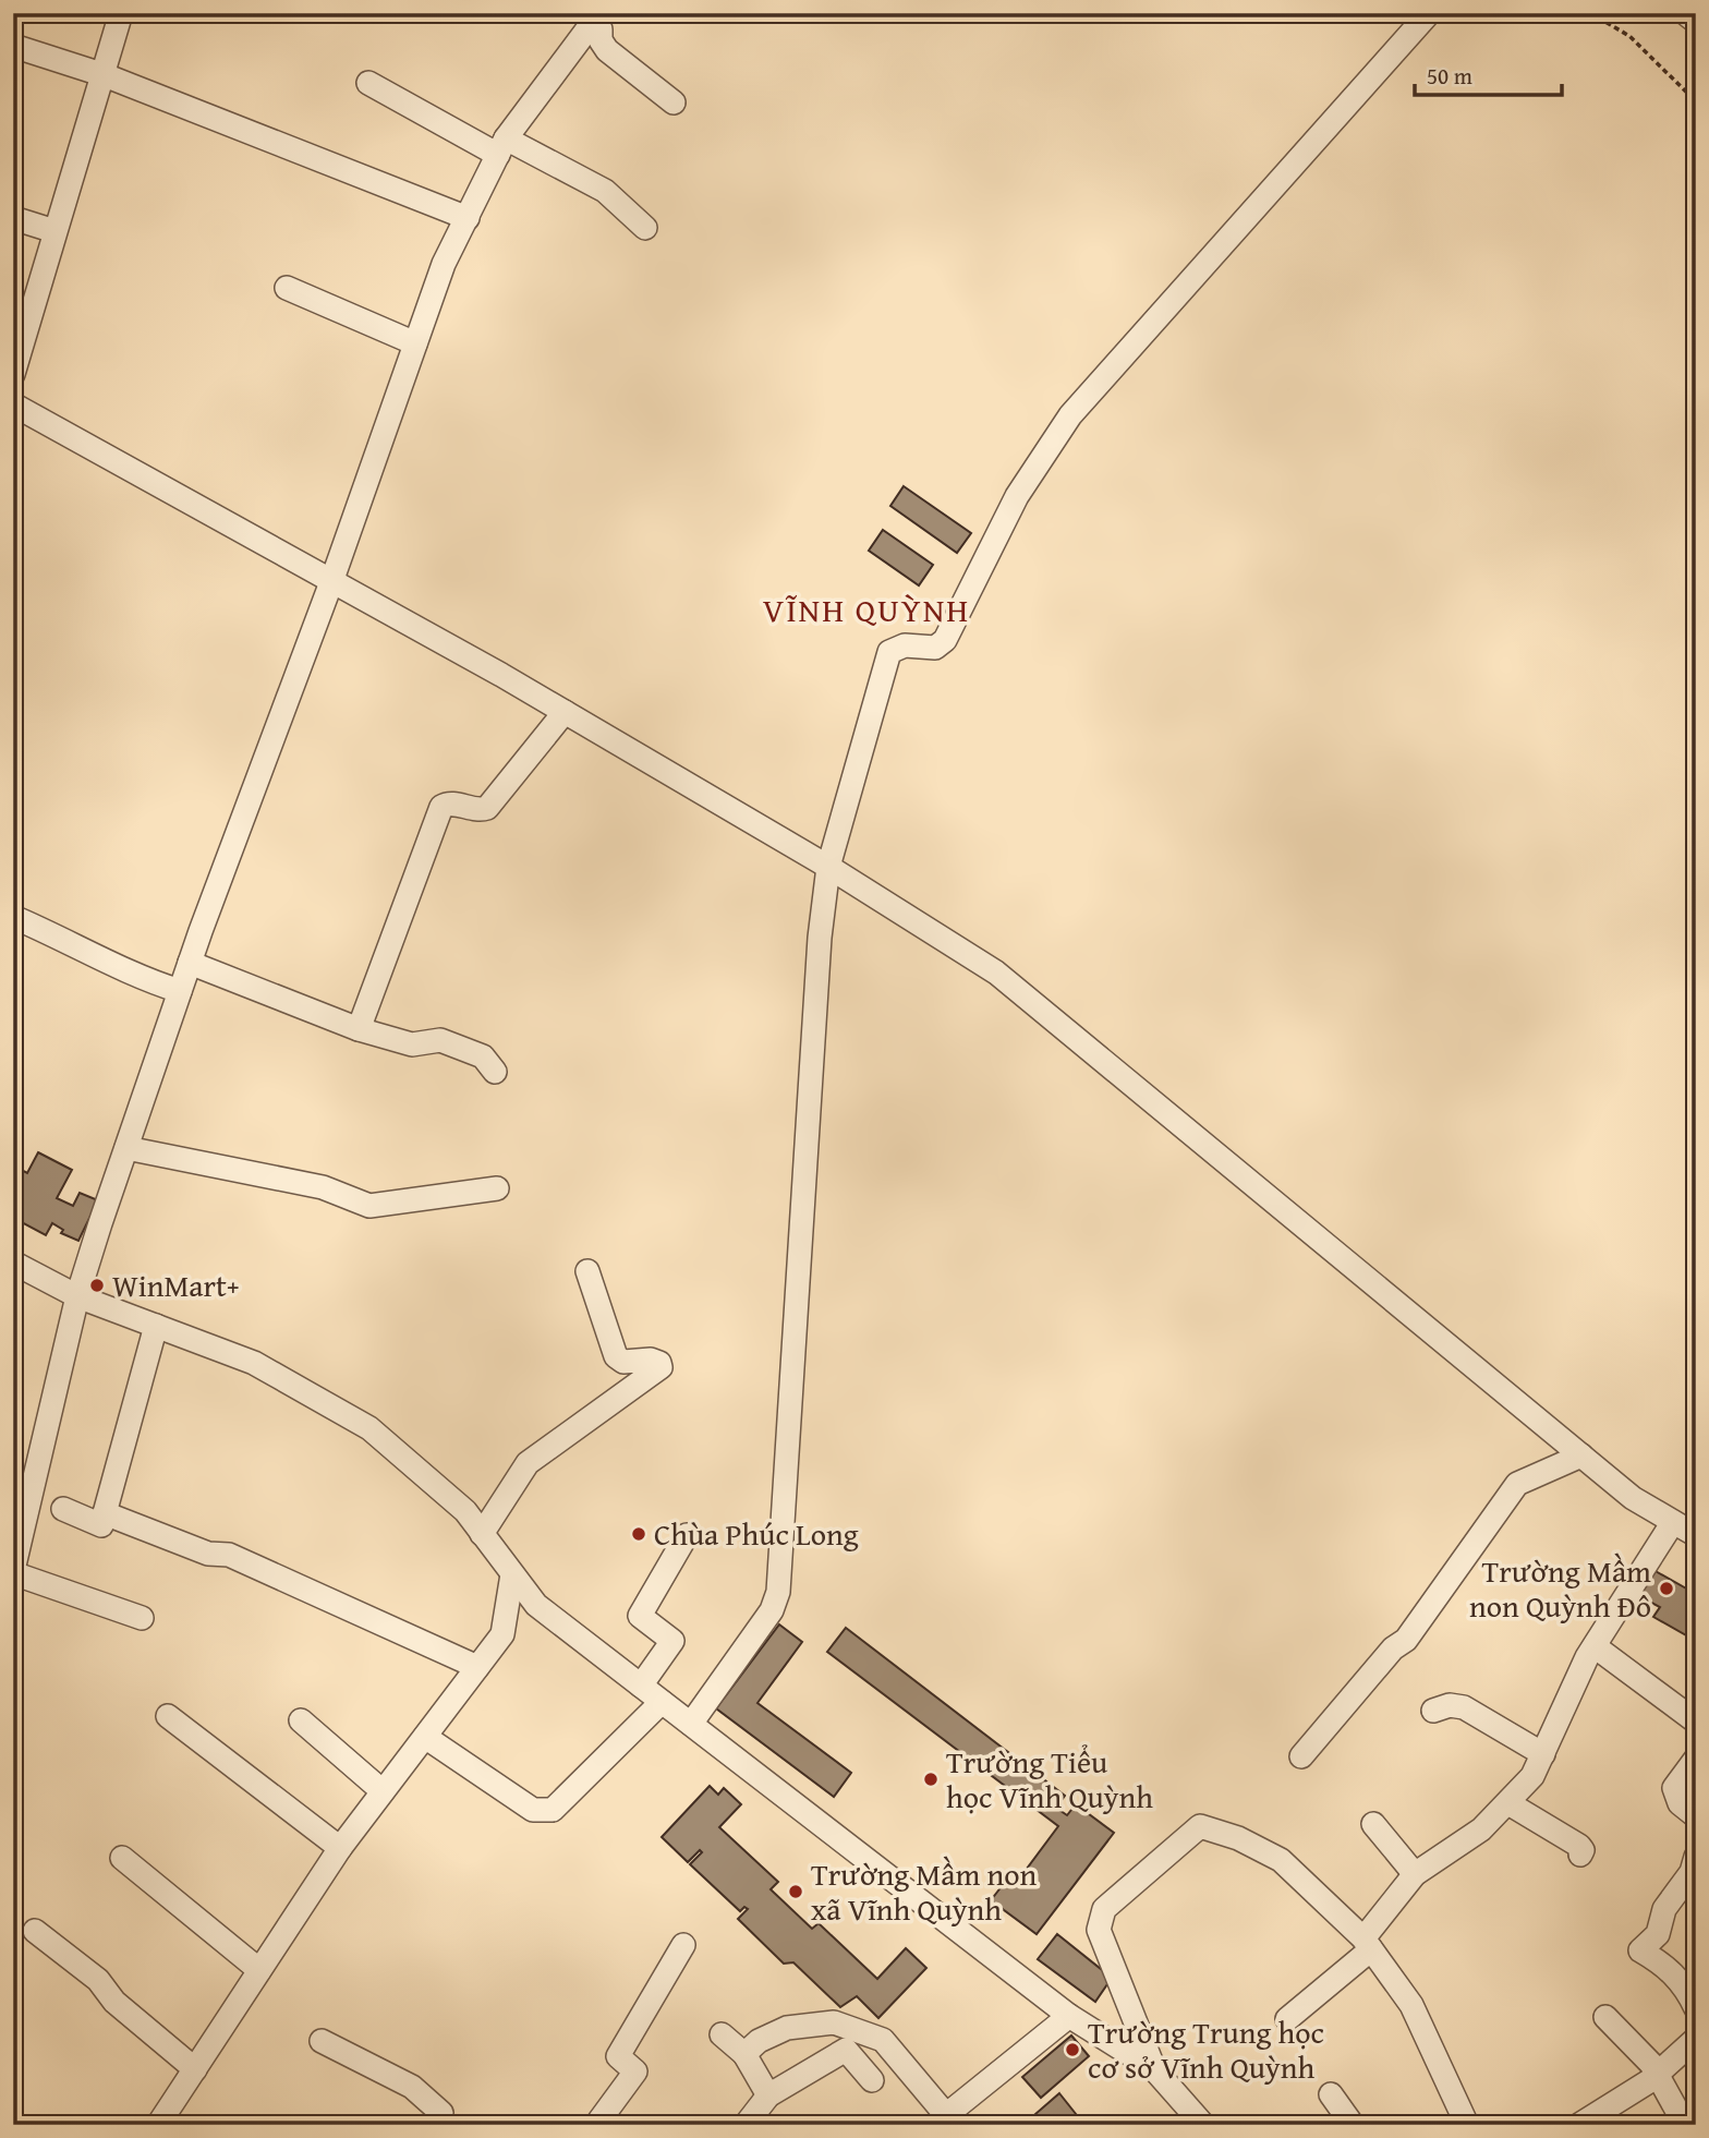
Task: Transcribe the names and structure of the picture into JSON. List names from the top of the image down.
{
  "districts": ["VĨNH QUỲNH"],
  "places": [
    "WinMart+",
    "Chùa Phúc Long",
    "Trường Mầm non Quỳnh Đô",
    "Trường Tiểu học Vĩnh Quỳnh",
    "Trường Mầm non xã Vĩnh Quỳnh",
    "Trường Trung học cơ sở Vĩnh Quỳnh"
  ],
  "scale_bar": "50 m"
}
